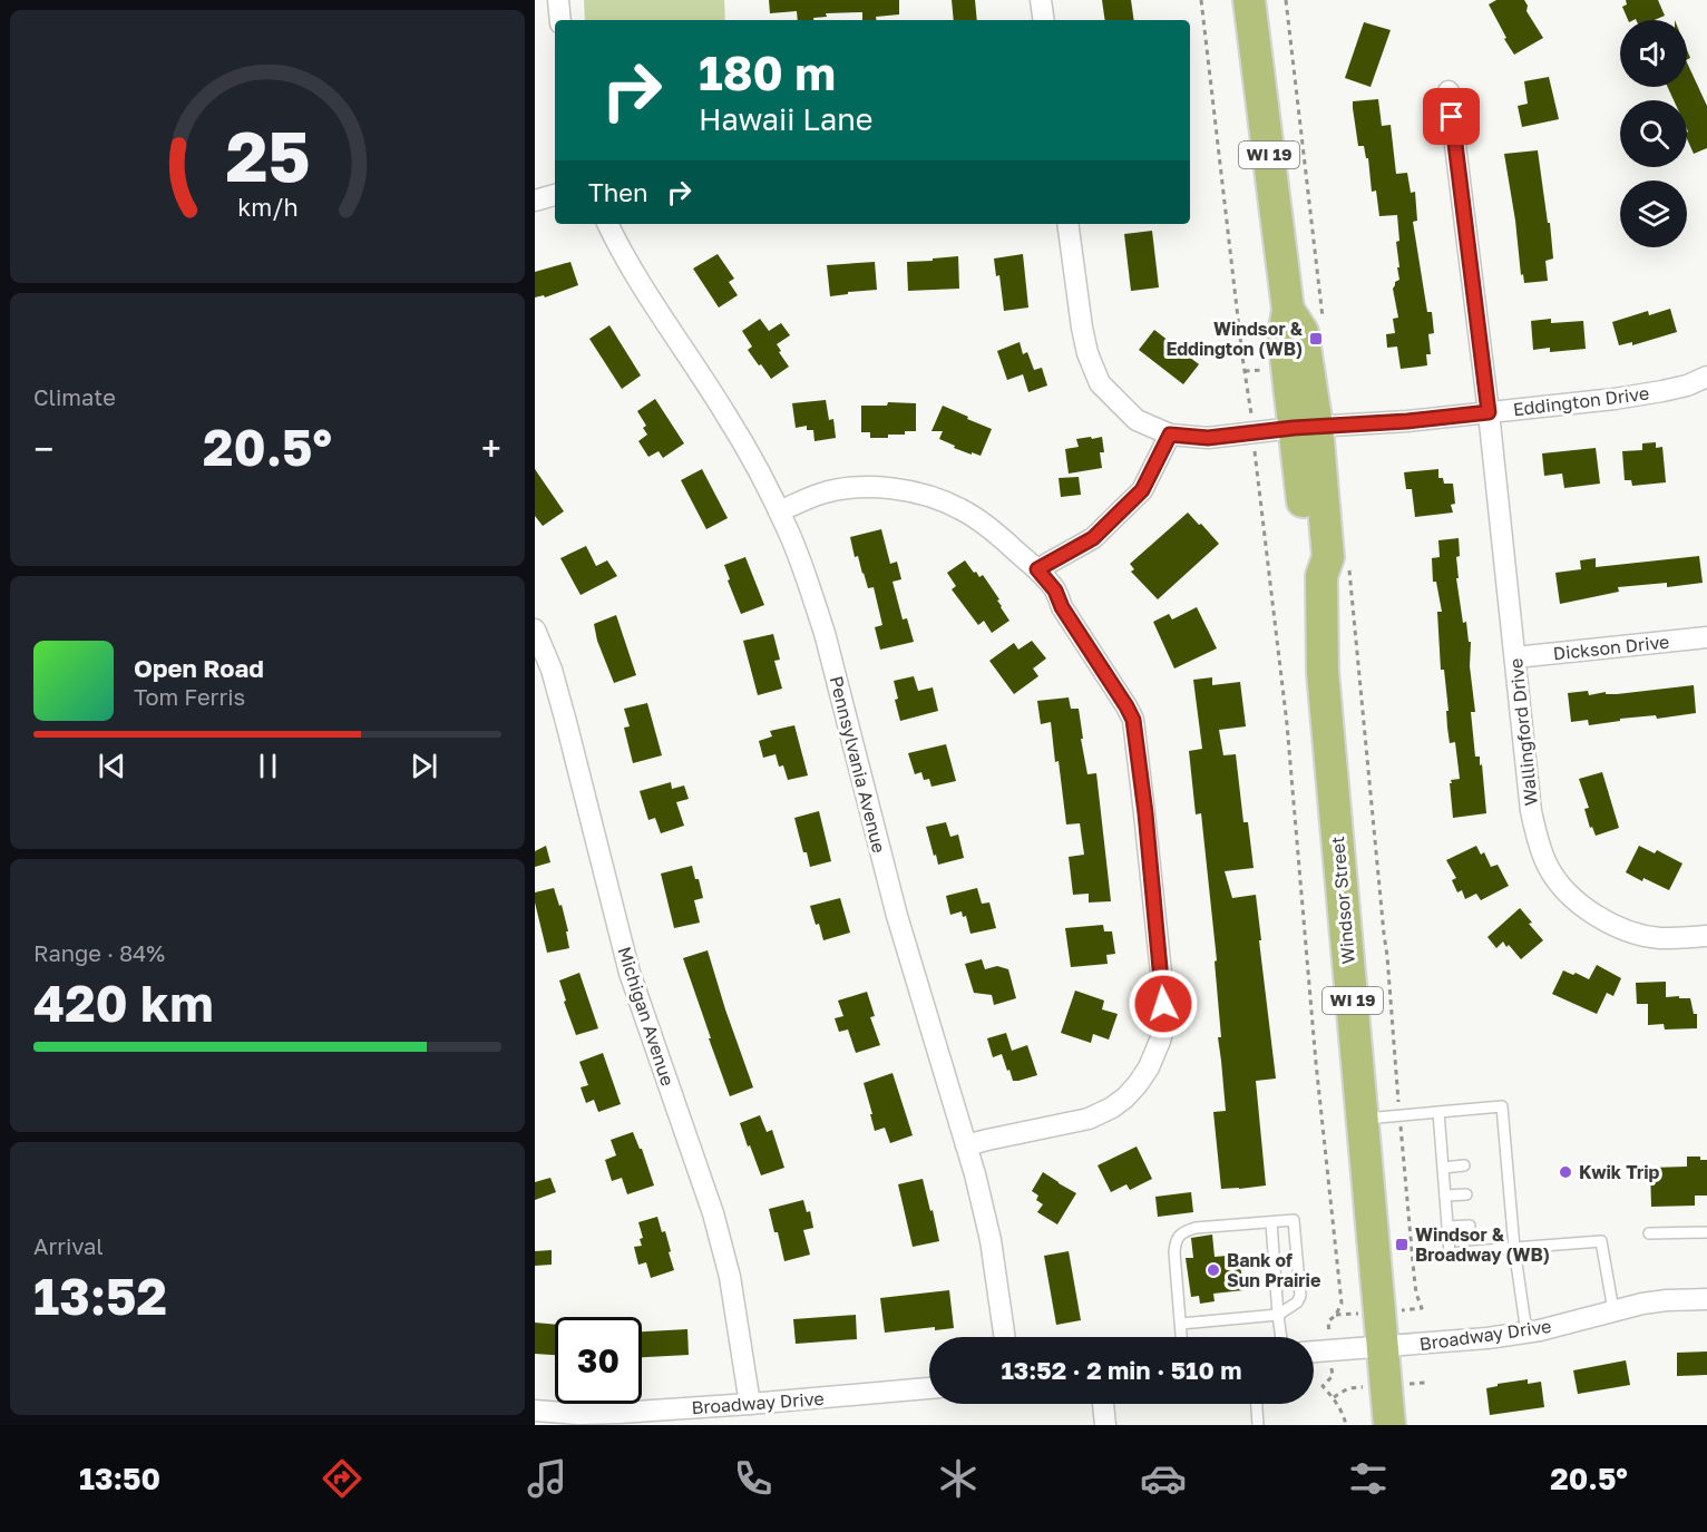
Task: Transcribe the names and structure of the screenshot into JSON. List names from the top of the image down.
{
  "streets": {
    "main road": ["WI 19", "Windsor Street"],
    "street": [
      "Eddington Drive",
      "Dickson Drive",
      "Wallingford Drive",
      "Pennsylvania Avenue",
      "Michigan Avenue",
      "Broadway Drive"
    ]
  },
  "crossings": [
    ["Eddington Drive", "Wallingford Drive"],
    ["Eddington Drive", "Windsor Street"],
    ["Dickson Drive", "Wallingford Drive"],
    ["Windsor Street", "Broadway Drive"],
    ["Michigan Avenue", "Broadway Drive"]
  ],
  "places": {
    "transit": ["Windsor & Eddington (WB)", "Windsor & Broadway (WB)"],
    "other": ["Kwik Trip", "Bank of Sun Prairie"]
  },
  "page": {
    "turn": ["180 m", "Hawaii Lane"],
    "then": "Then",
    "tile": [
      "Climate",
      ["Range · 84%", "420 km"],
      ["Arrival", "13:52"]
    ],
    "heat": ["−", "20.5°", "+"],
    "song": ["Open Road", "Tom Ferris"],
    "limit": "30",
    "trip": "13:52 · 2 min · 510 m",
    "tabs": ["13:50", "20.5°"],
    "gauge": ["25", "km/h"]
  }
}
